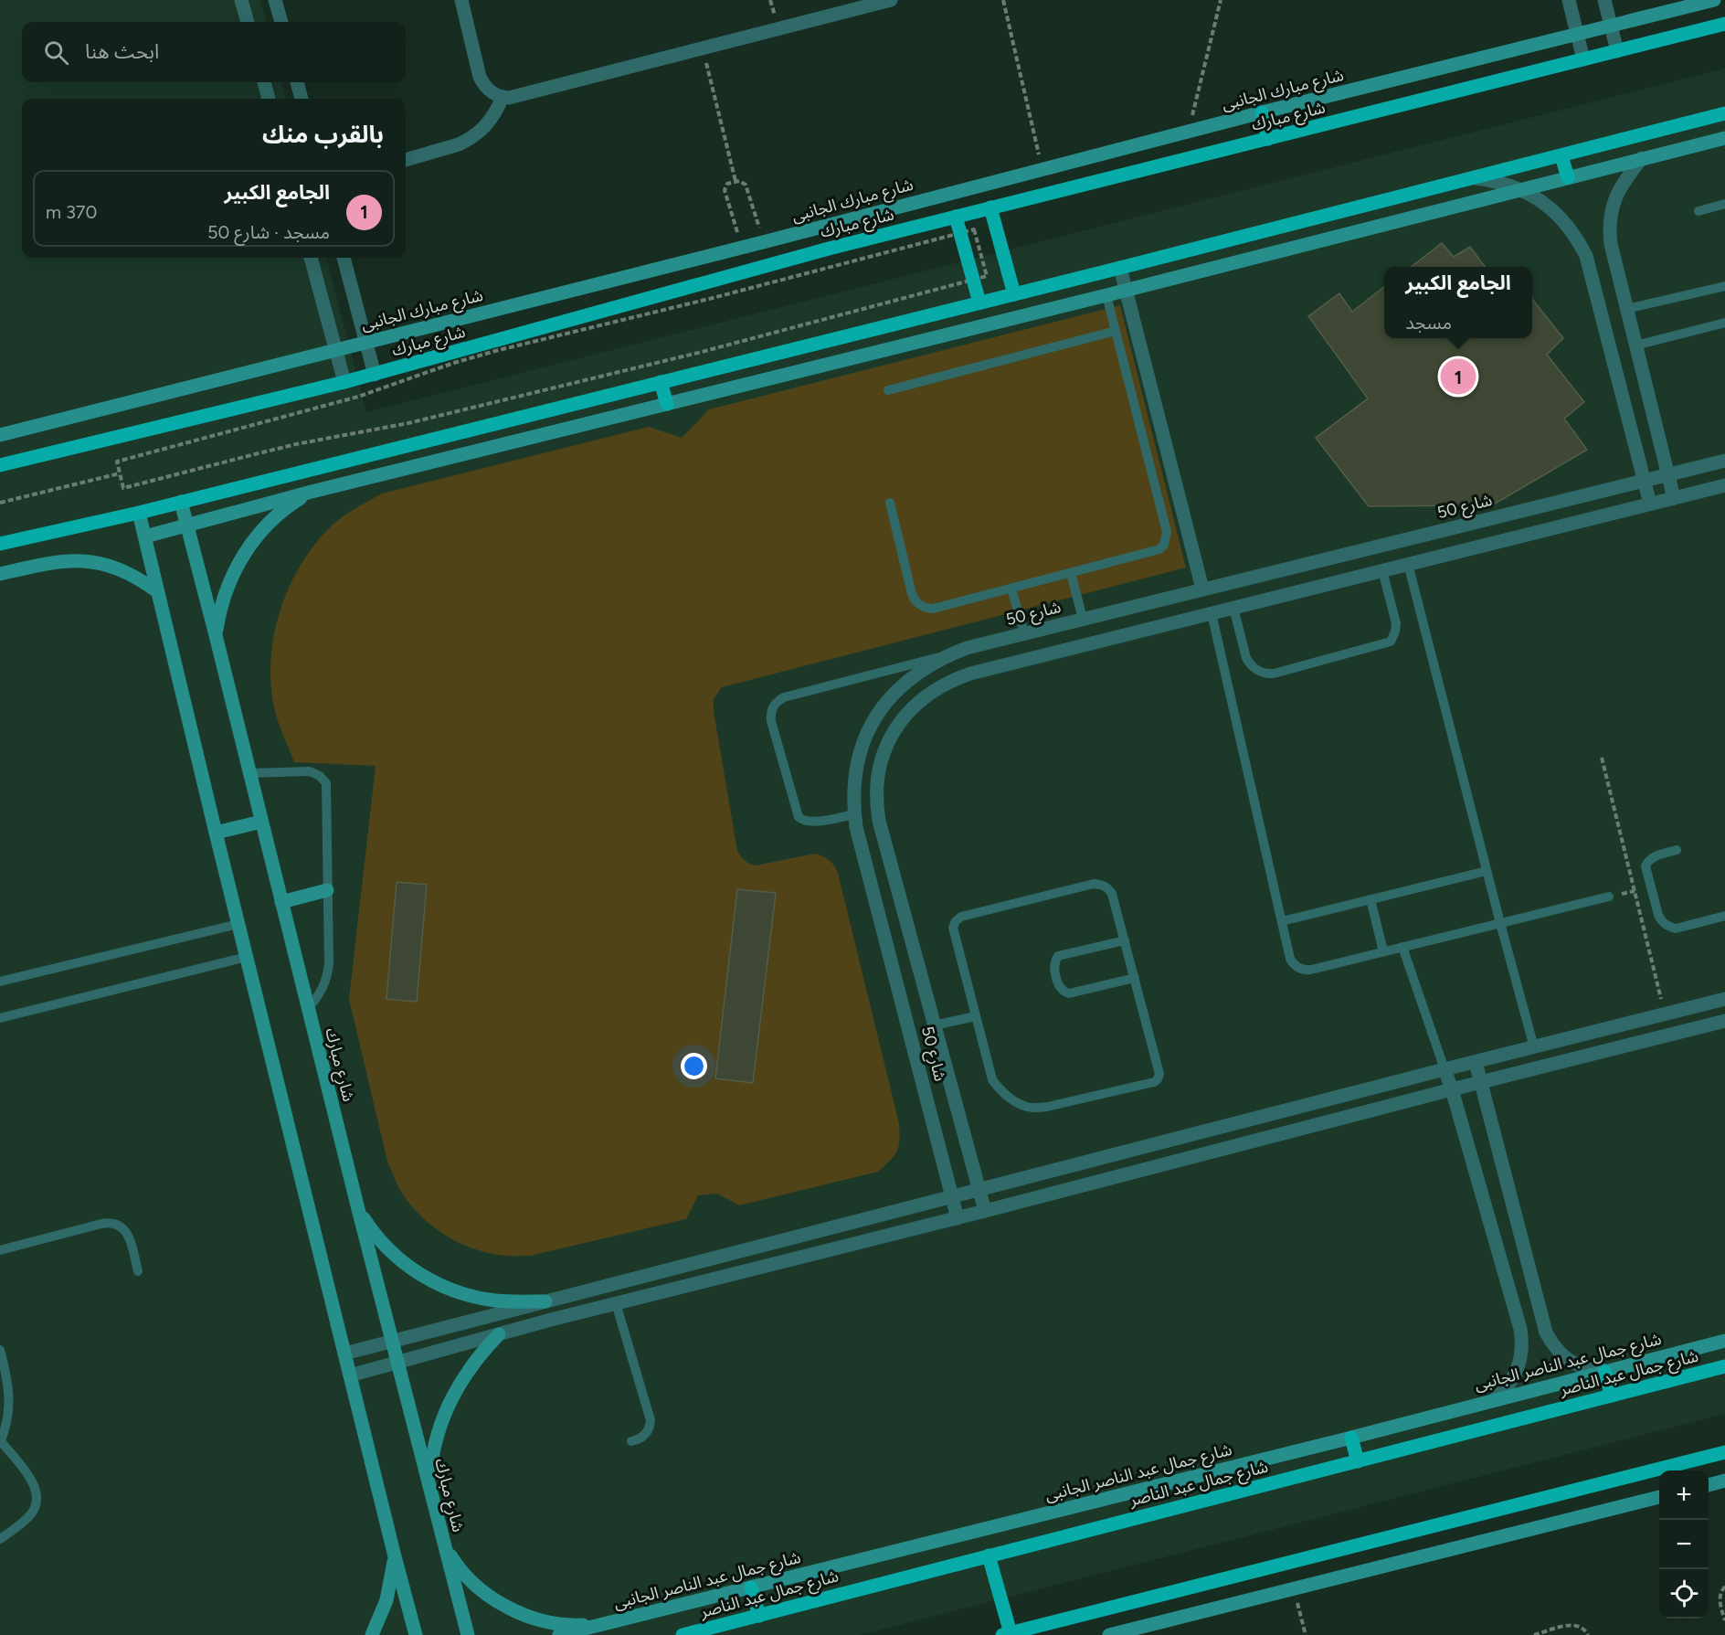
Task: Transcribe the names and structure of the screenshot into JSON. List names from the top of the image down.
{
  "streets": {
    "main road": [
      "شارع مبارك الجانبى",
      "شارع مبارك",
      "شارع جمال عبد الناصر الجانبى",
      "شارع جمال عبد الناصر"
    ],
    "street": ["شارع 50"]
  },
  "page": {
    "search": "ابحث هنا",
    "heading": "بالقرب منك",
    "list": [
      {
        "mark": "1",
        "name": "الجامع الكبير",
        "note": "مسجد · شارع 50",
        "value": "370 m"
      }
    ],
    "popup": ["الجامع الكبير", "مسجد"],
    "pins": "1",
    "map_buttons": ["+", "−"]
  }
}
